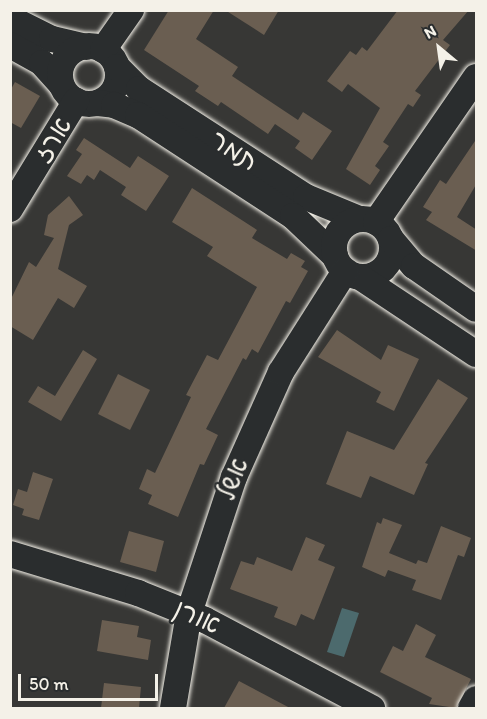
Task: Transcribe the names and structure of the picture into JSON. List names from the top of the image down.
{
  "streets": {
    "street": [
      "ארז",
      "תמר",
      "אשל",
      "אורן"
    ]
  },
  "crossings": [
    ["ארז", "תמר"],
    ["תמר", "אשל"],
    ["אשל", "אורן"]
  ],
  "scale_bar": "50 m",
  "north": "top left"
}
